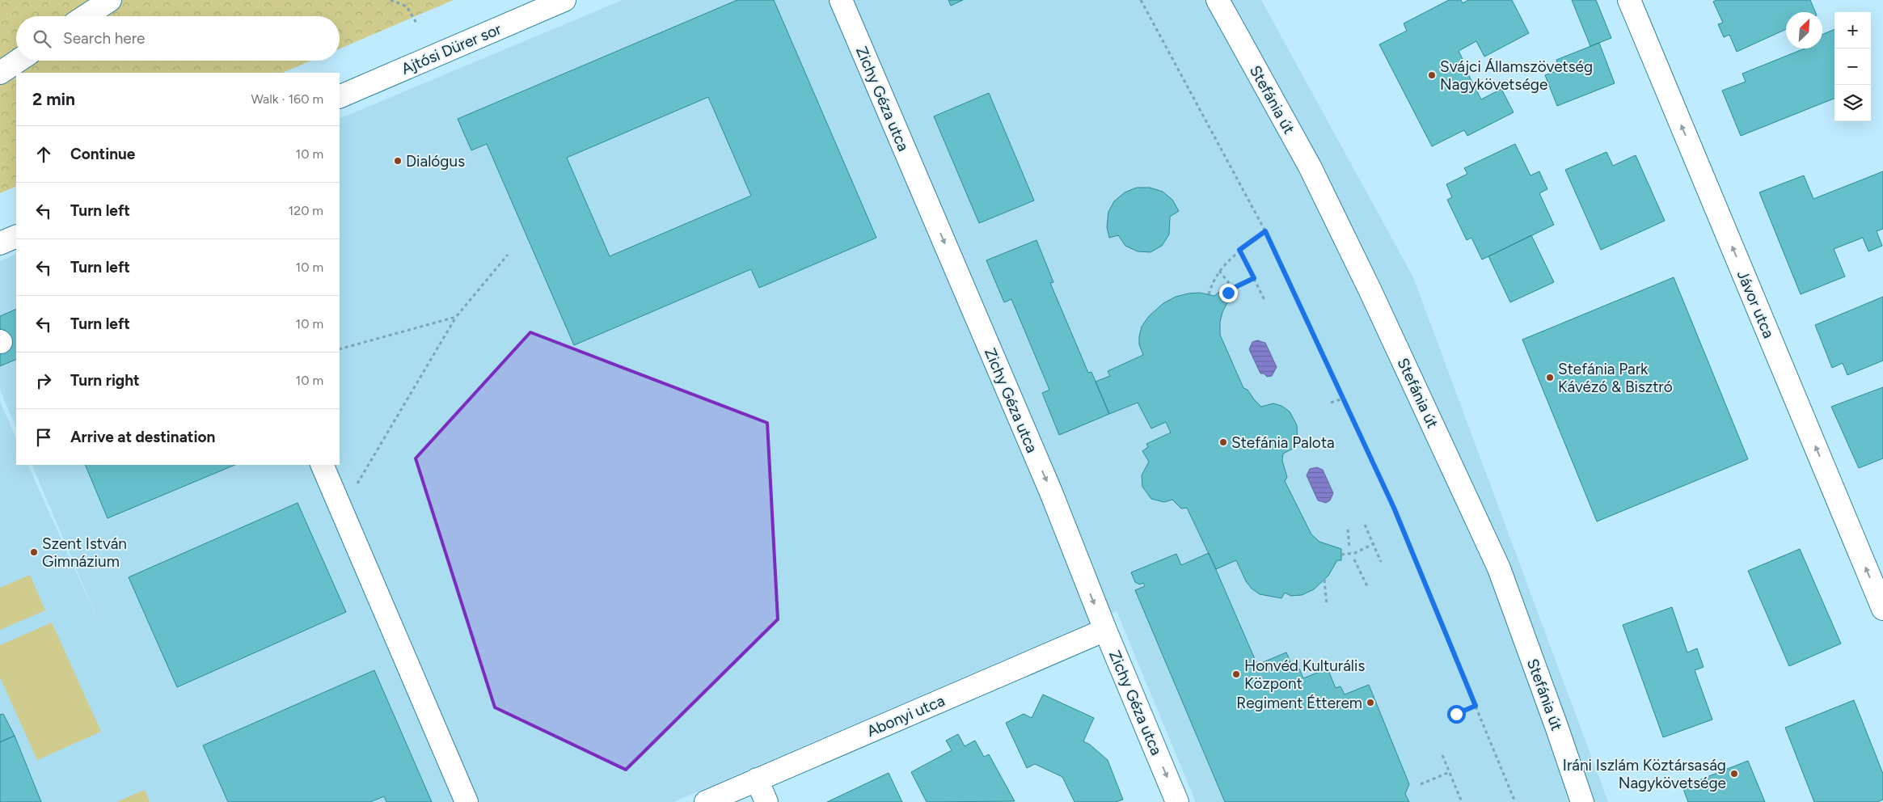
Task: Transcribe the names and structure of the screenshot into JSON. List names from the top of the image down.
{
  "streets": {
    "street": [
      "Ajtósi Dürer sor",
      "Zichy Géza utca",
      "Stefánia út",
      "Jávor utca",
      "Abonyi utca"
    ]
  },
  "crossings": [
    ["Zichy Géza utca", "Abonyi utca"]
  ],
  "one_way": ["Zichy Géza utca", "Jávor utca"],
  "places": [
    "Svájci Államszövetség Nagykövetsége",
    "Dialógus",
    "Stefánia Park Kávézó & Bisztró",
    "Stefánia Palota",
    "Szent István Gimnázium",
    "Honvéd Kulturális Központ",
    "Regiment Étterem",
    "Iráni Iszlám Köztársaság Nagykövetsége"
  ],
  "north": "top right",
  "page": {
    "map_buttons": ["+", "−"],
    "search": "Search here",
    "heading": ["2 min", "Walk · 160 m"],
    "list": [
      ["Continue", "10 m"],
      ["Turn left", "120 m"],
      ["Turn left", "10 m"],
      ["Turn left", "10 m"],
      ["Turn right", "10 m"],
      "Arrive at destination"
    ]
  }
}
